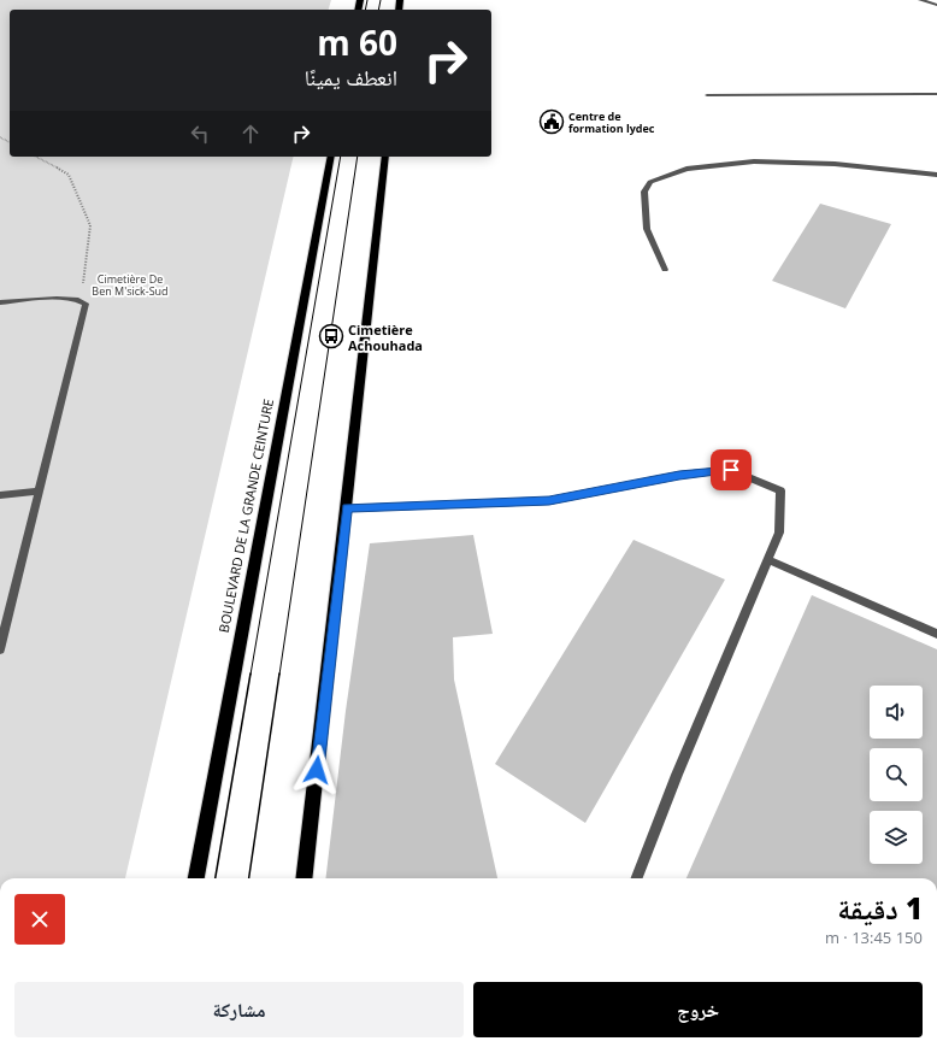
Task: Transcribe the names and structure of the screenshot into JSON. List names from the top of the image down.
{
  "streets": {
    "main road": ["BOULEVARD DE LA GRANDE CEINTURE"]
  },
  "parks": ["Cimetière De Ben M'sick-Sud"],
  "places": {
    "public building": ["Centre de formation lydec"],
    "bus stop": ["Cimetière Achouhada"]
  },
  "page": {
    "turn": ["60 m", "انعطف يمينًا"],
    "heading": ["1 دقيقة", "150 m · 13:45"],
    "buttons": ["خروج", "مشاركة"]
  }
}
